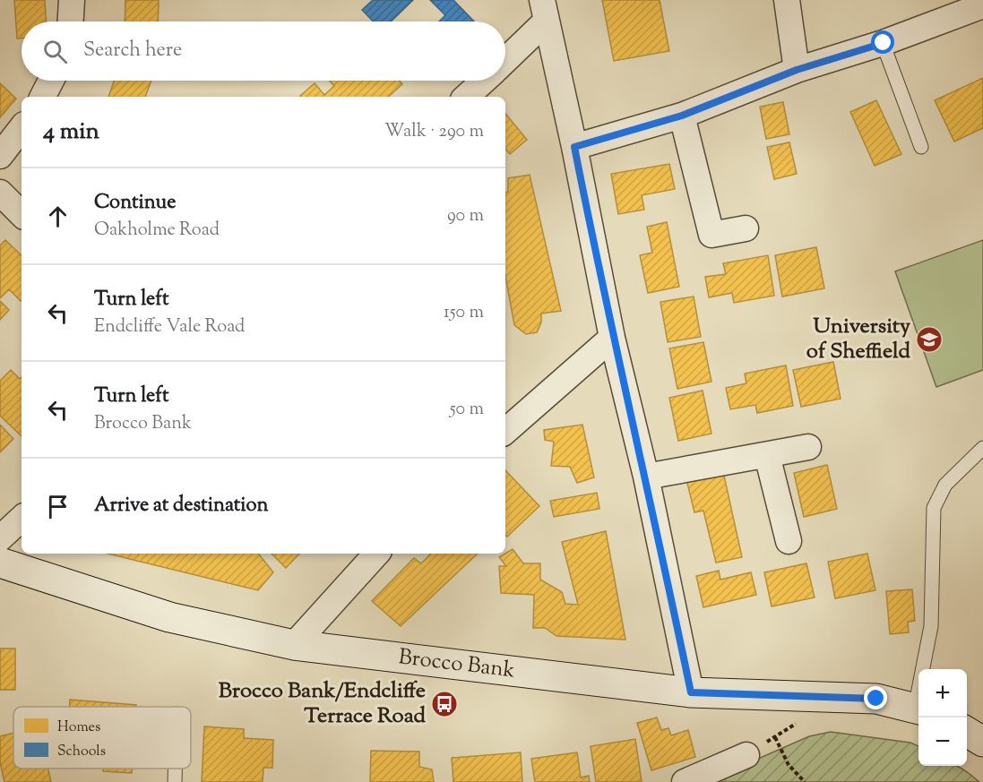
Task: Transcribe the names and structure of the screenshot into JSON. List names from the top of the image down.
{
  "streets": {
    "main road": ["Brocco Bank"]
  },
  "places": {
    "school or university": ["University of Sheffield"],
    "bus stop": ["Brocco Bank/Endcliffe Terrace Road"]
  },
  "legend": ["Homes", "Schools"],
  "page": {
    "search": "Search here",
    "heading": ["4 min", "Walk · 290 m"],
    "list": [
      ["Continue", "Oakholme Road", "90 m"],
      ["Turn left", "Endcliffe Vale Road", "150 m"],
      ["Turn left", "Brocco Bank", "50 m"],
      "Arrive at destination"
    ],
    "map_buttons": ["+", "−"]
  }
}
